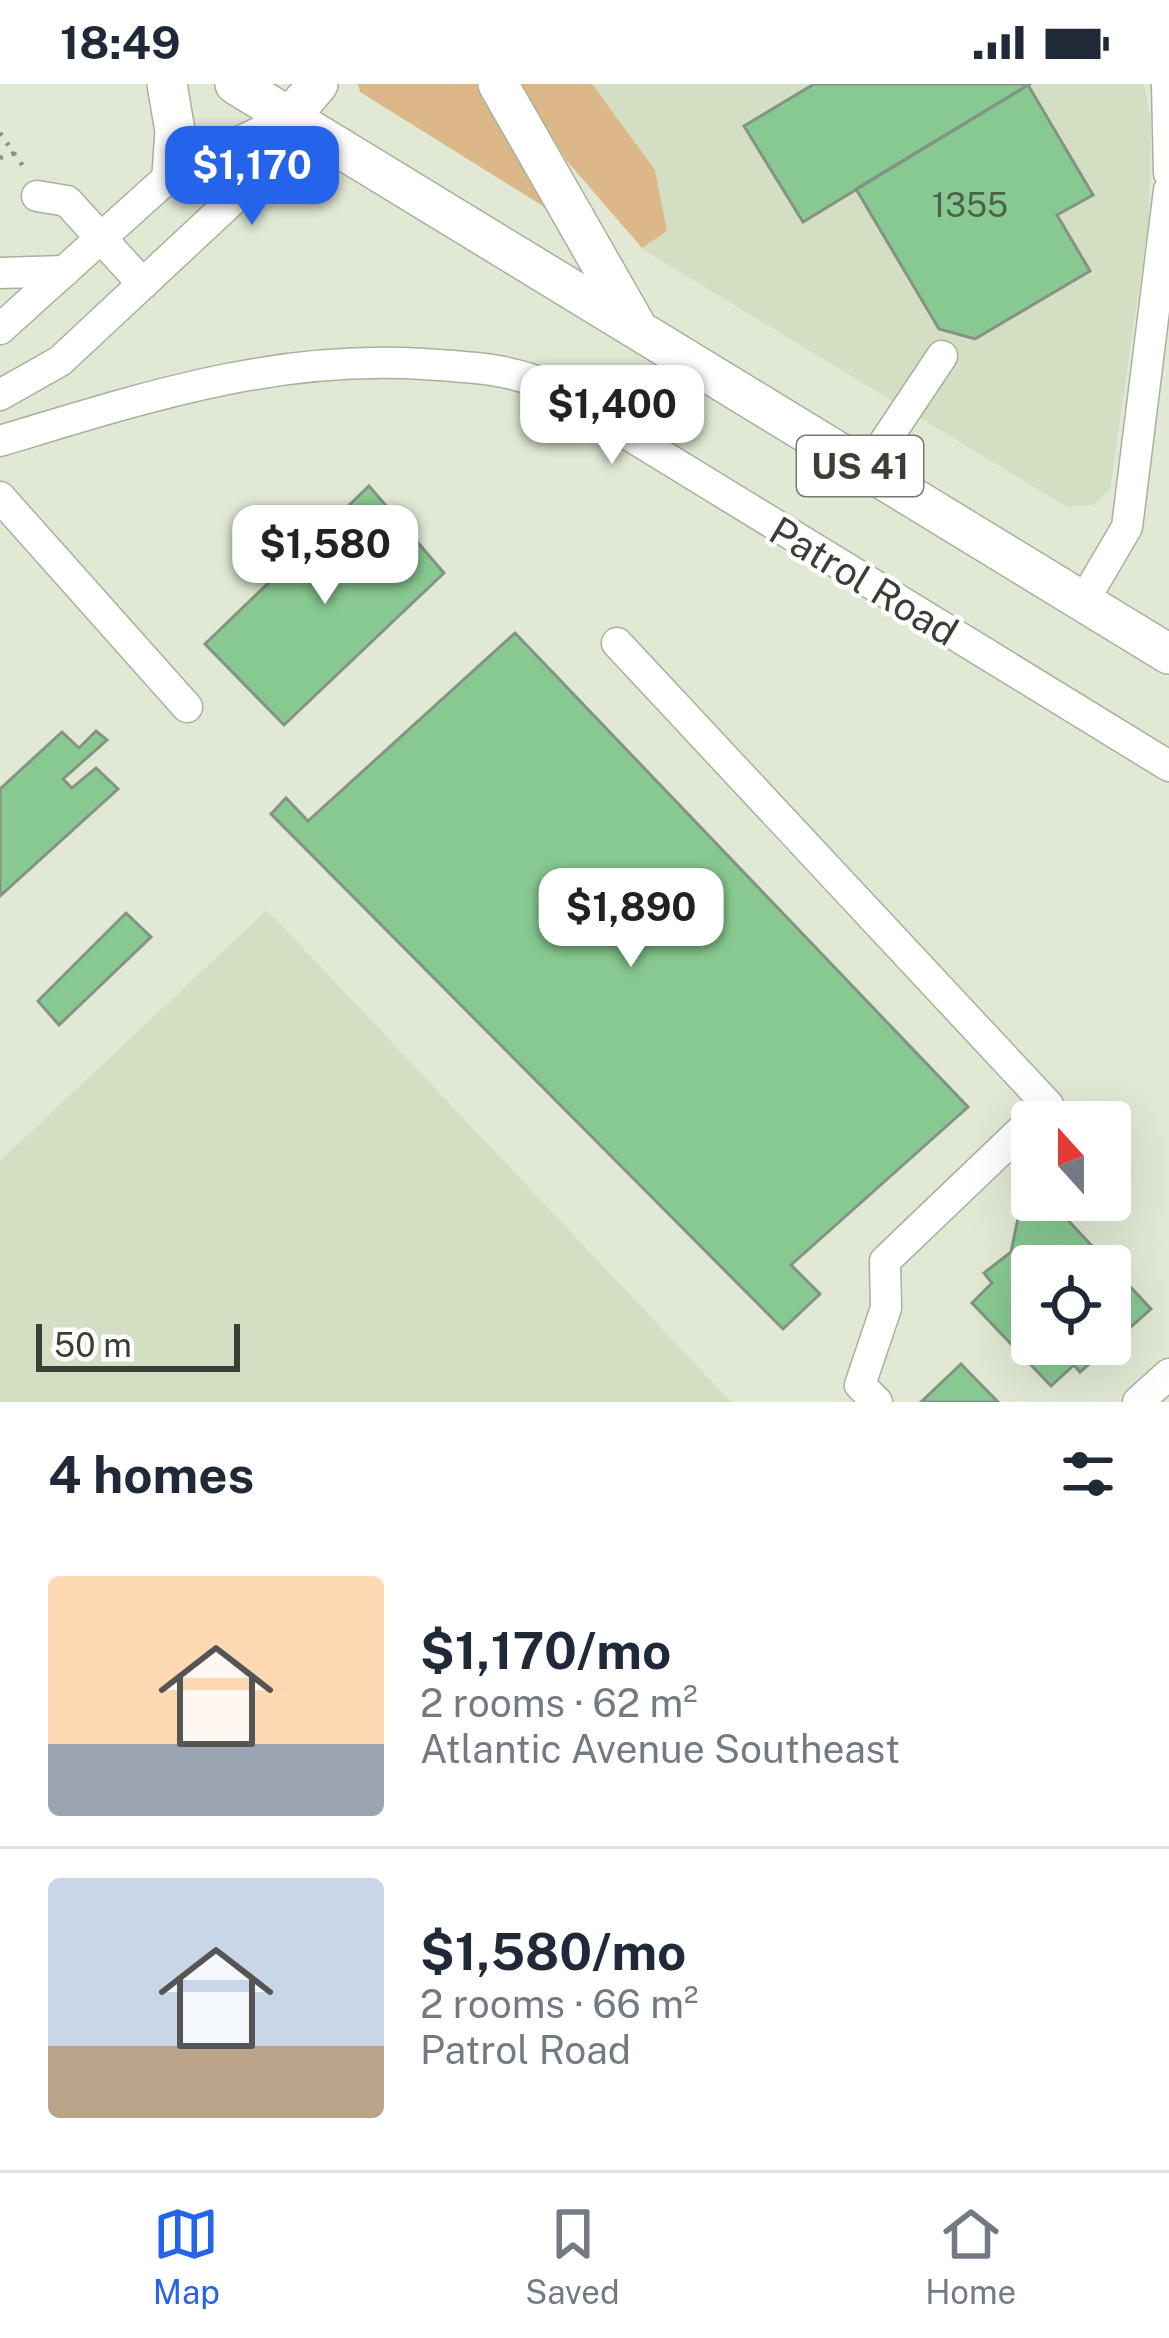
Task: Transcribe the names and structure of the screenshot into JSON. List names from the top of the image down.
{
  "streets": {
    "main road": ["US 41"],
    "street": ["Patrol Road"]
  },
  "house_numbers": ["1355"],
  "scale_bar": "50 m",
  "north": "top",
  "page": {
    "status": "18:49",
    "price": [
      "$1,170",
      "$1,400",
      "$1,580",
      "$1,890"
    ],
    "scale": "50 m",
    "heading": "4 homes",
    "list": [
      {
        "name": "$1,170/mo",
        "note": "2 rooms · 62 m² · Atlantic Avenue Southeast"
      },
      {
        "name": "$1,580/mo",
        "note": "2 rooms · 66 m² · Patrol Road"
      }
    ],
    "tabs": ["Map", "Saved", "Home"]
  }
}
